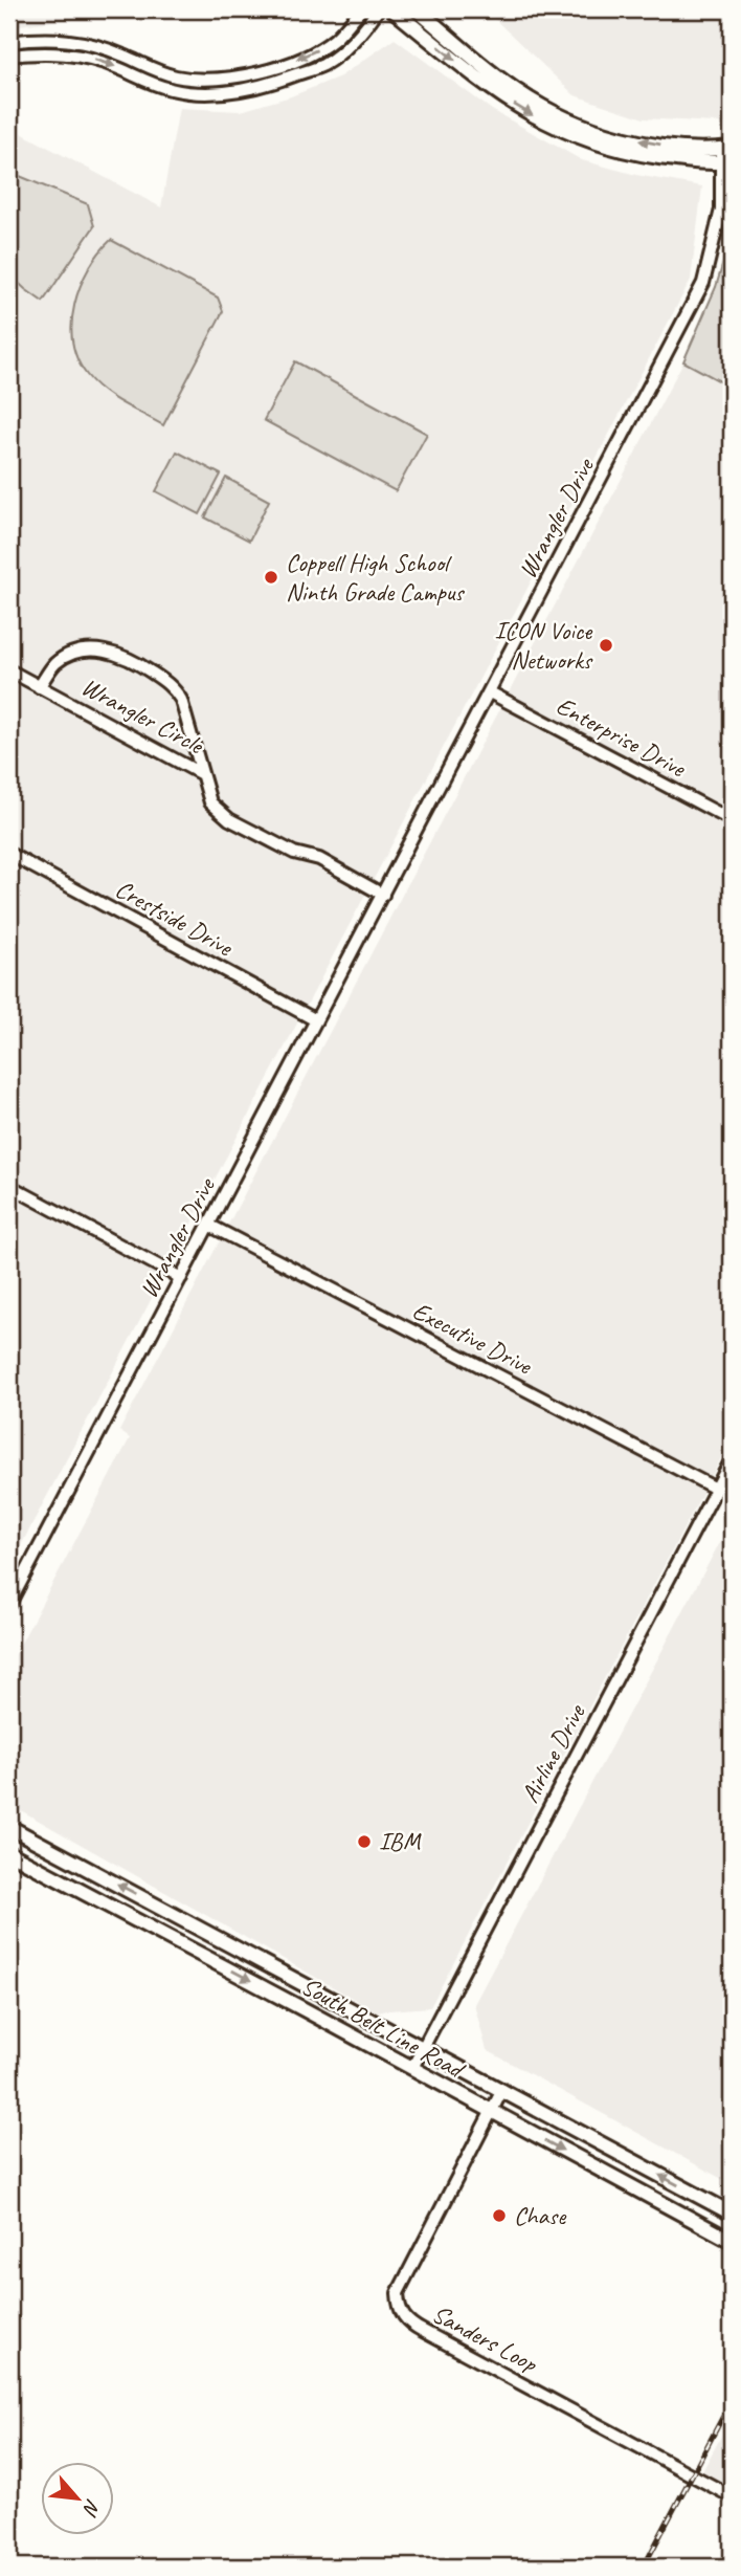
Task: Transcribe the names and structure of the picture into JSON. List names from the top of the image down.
{
  "streets": {
    "main road": ["South Belt Line Road"],
    "street": [
      "Wrangler Drive",
      "Wrangler Circle",
      "Enterprise Drive",
      "Crestside Drive",
      "Executive Drive",
      "Airline Drive",
      "Sanders Loop"
    ]
  },
  "crossings": [
    ["Wrangler Drive", "Enterprise Drive"],
    ["Wrangler Drive", "Crestside Drive"],
    ["Wrangler Drive", "Executive Drive"],
    ["Executive Drive", "Airline Drive"],
    ["Airline Drive", "South Belt Line Road"],
    ["South Belt Line Road", "Sanders Loop"]
  ],
  "places": [
    "Coppell High School Ninth Grade Campus",
    "ICON Voice Networks",
    "IBM",
    "Chase"
  ],
  "north": "bottom right"
}
